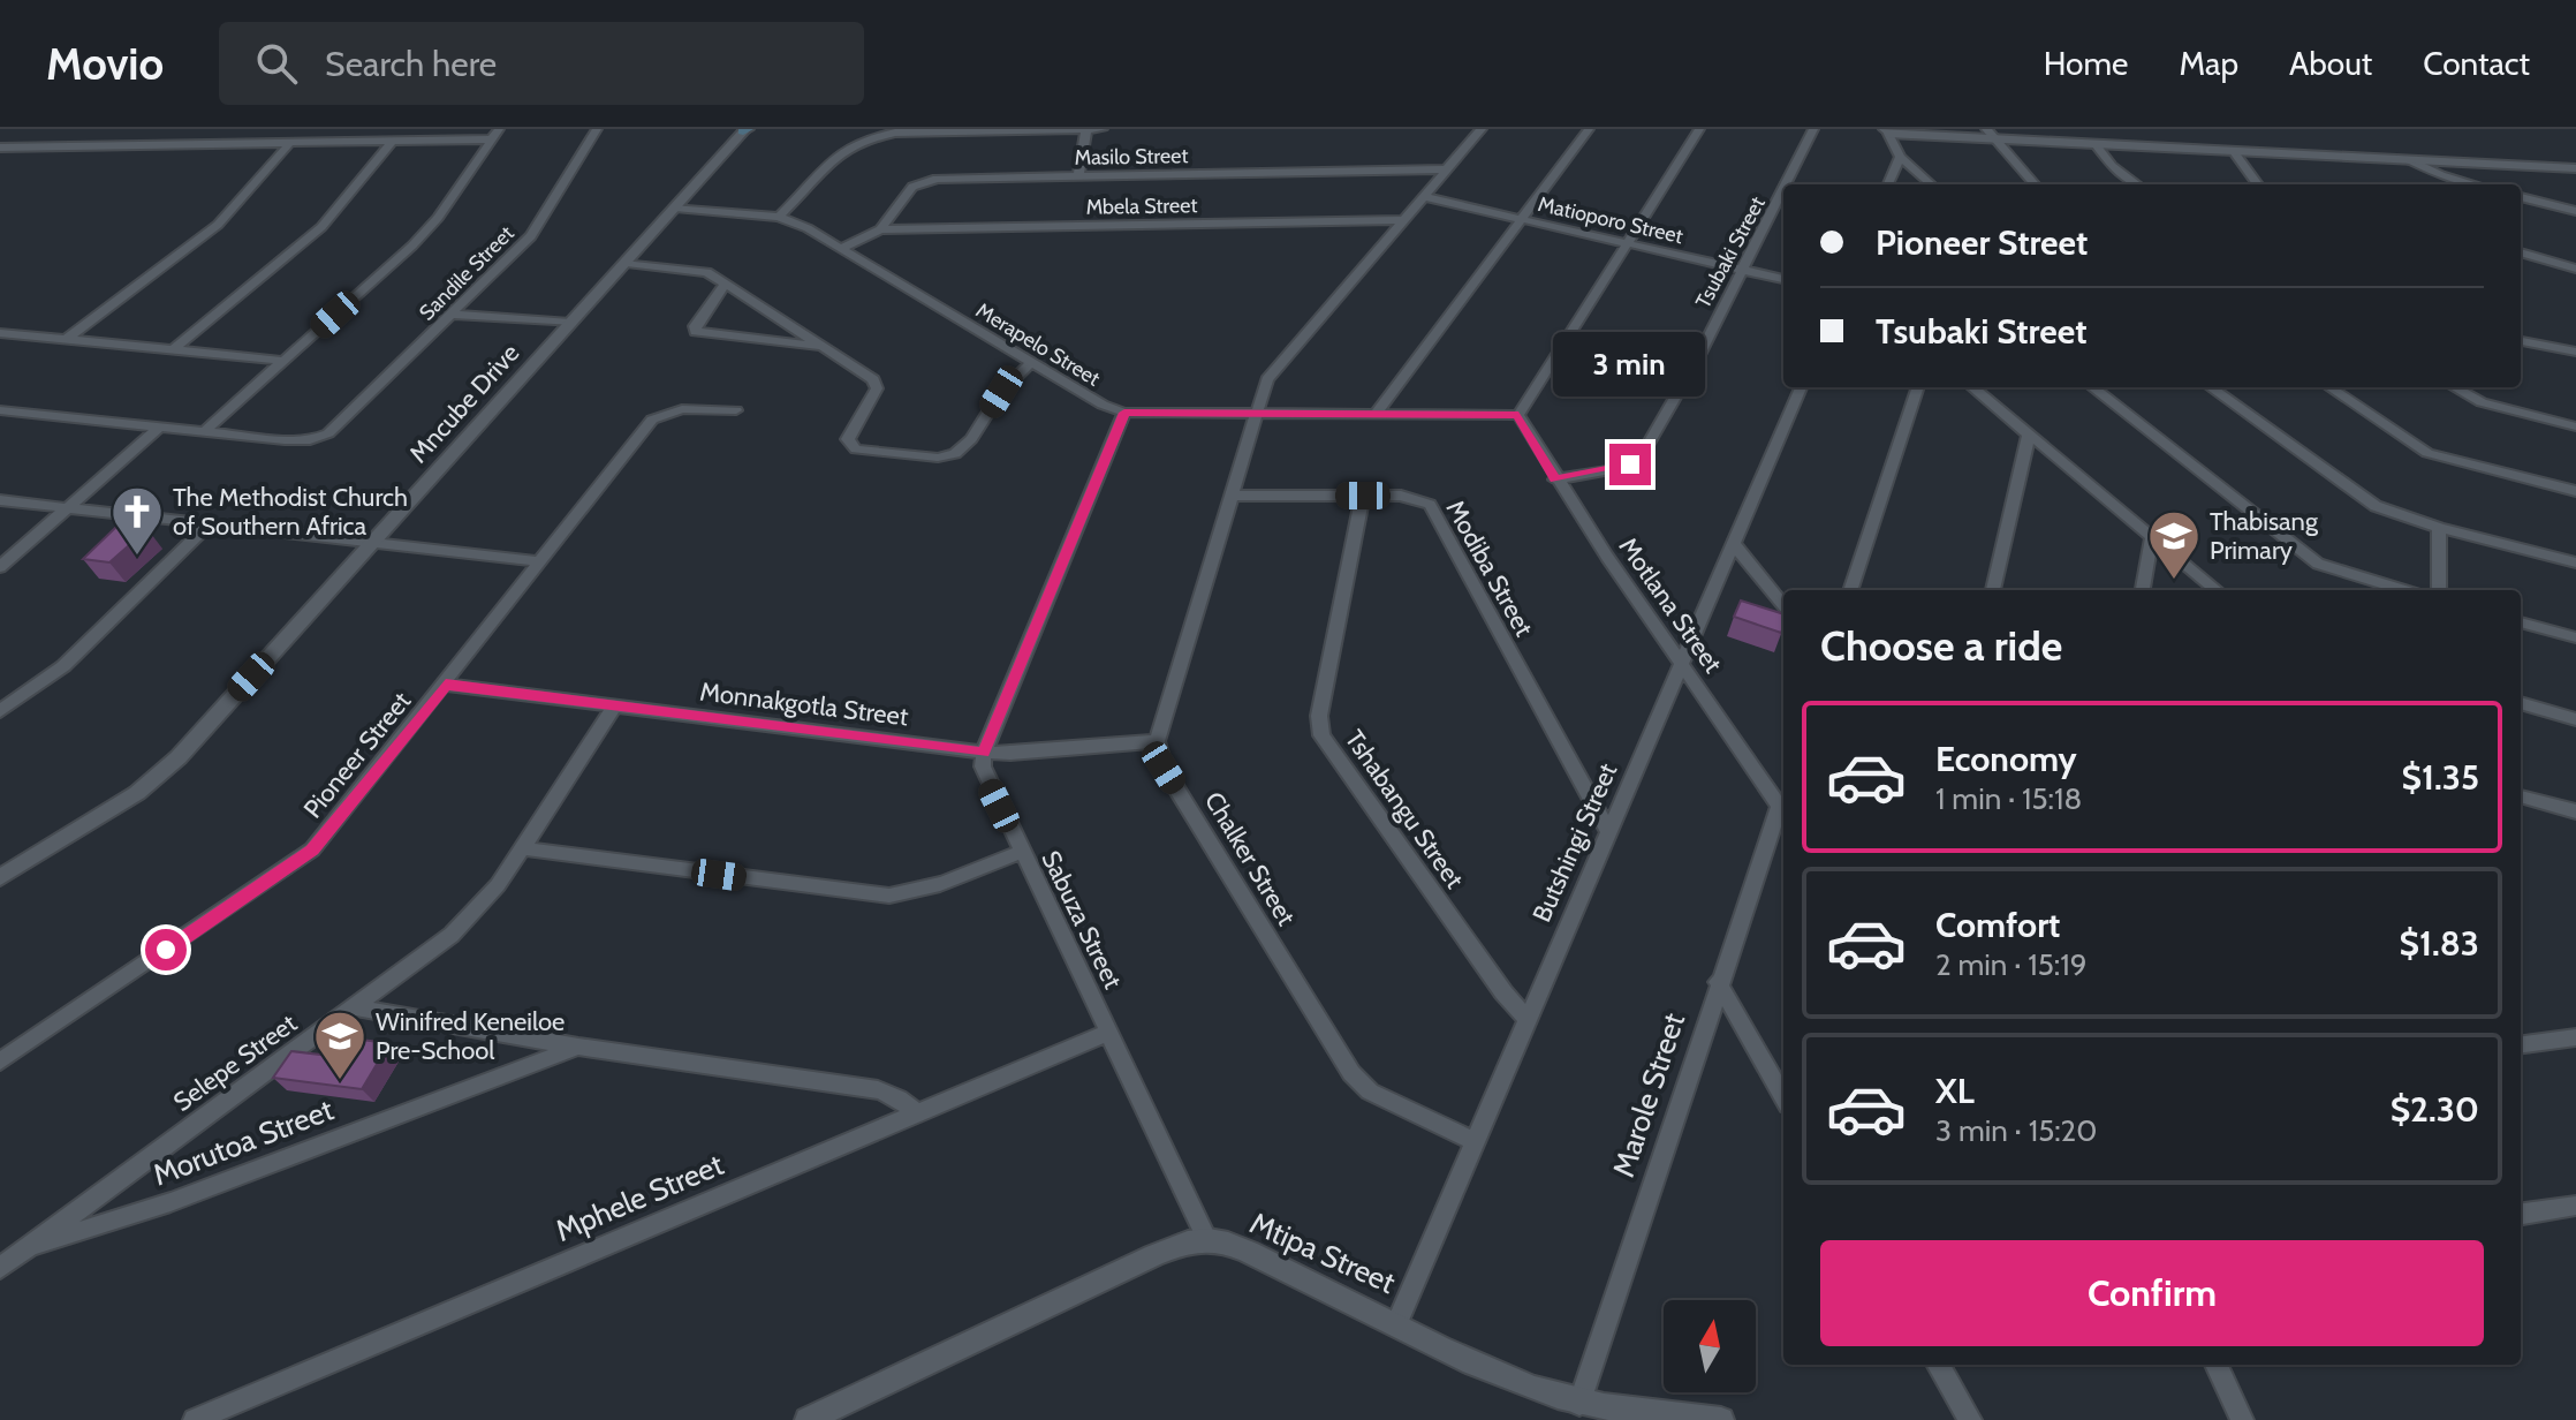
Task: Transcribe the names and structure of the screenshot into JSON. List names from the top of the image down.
{
  "streets": {
    "street": [
      "Masilo Street",
      "Mbela Street",
      "Matioporo Street",
      "Tsubaki Street",
      "Sandile Street",
      "Merapelo Street",
      "Mncube Drive",
      "Modiba Street",
      "Motlana Street",
      "Monnakgotla Street",
      "Pioneer Street",
      "Tshabangu Street",
      "Butshingi Street",
      "Chalker Street",
      "Sabuza Street",
      "Selepe Street",
      "Marole Street",
      "Morutoa Street",
      "Mphele Street",
      "Mtipa Street"
    ]
  },
  "crossings": [
    ["Masilo Street", "Mbela Street"],
    ["Masilo Street", "Merapelo Street"],
    ["Matioporo Street", "Tsubaki Street"],
    ["Tsubaki Street", "Motlana Street"],
    ["Merapelo Street", "Mncube Drive"],
    ["Merapelo Street", "Motlana Street"],
    ["Modiba Street", "Tshabangu Street"],
    ["Modiba Street", "Butshingi Street"],
    ["Motlana Street", "Butshingi Street"],
    ["Motlana Street", "Marole Street"],
    ["Monnakgotla Street", "Pioneer Street"],
    ["Monnakgotla Street", "Chalker Street"],
    ["Monnakgotla Street", "Sabuza Street"],
    ["Monnakgotla Street", "Selepe Street"],
    ["Tshabangu Street", "Butshingi Street"],
    ["Butshingi Street", "Chalker Street"],
    ["Butshingi Street", "Mtipa Street"],
    ["Sabuza Street", "Mphele Street"],
    ["Sabuza Street", "Mtipa Street"],
    ["Selepe Street", "Morutoa Street"],
    ["Marole Street", "Mtipa Street"],
    ["Morutoa Street", "Mphele Street"]
  ],
  "places": {
    "church": ["The Methodist Church of Southern Africa"],
    "school or university": ["Thabisang Primary", "Winifred Keneiloe Pre-School"]
  },
  "north": "top",
  "page": {
    "header": "Movio",
    "search": "Search here",
    "nav": [
      "Home",
      "Map",
      "About",
      "Contact"
    ],
    "banner": ["Pioneer Street", "Tsubaki Street"],
    "bubble": "3 min",
    "heading": "Choose a ride",
    "list": [
      {
        "name": "Economy",
        "note": "1 min · 15:18",
        "value": "$1.35"
      },
      {
        "name": "Comfort",
        "note": "2 min · 15:19",
        "value": "$1.83"
      },
      {
        "name": "XL",
        "note": "3 min · 15:20",
        "value": "$2.30"
      }
    ],
    "buttons": "Confirm"
  }
}
